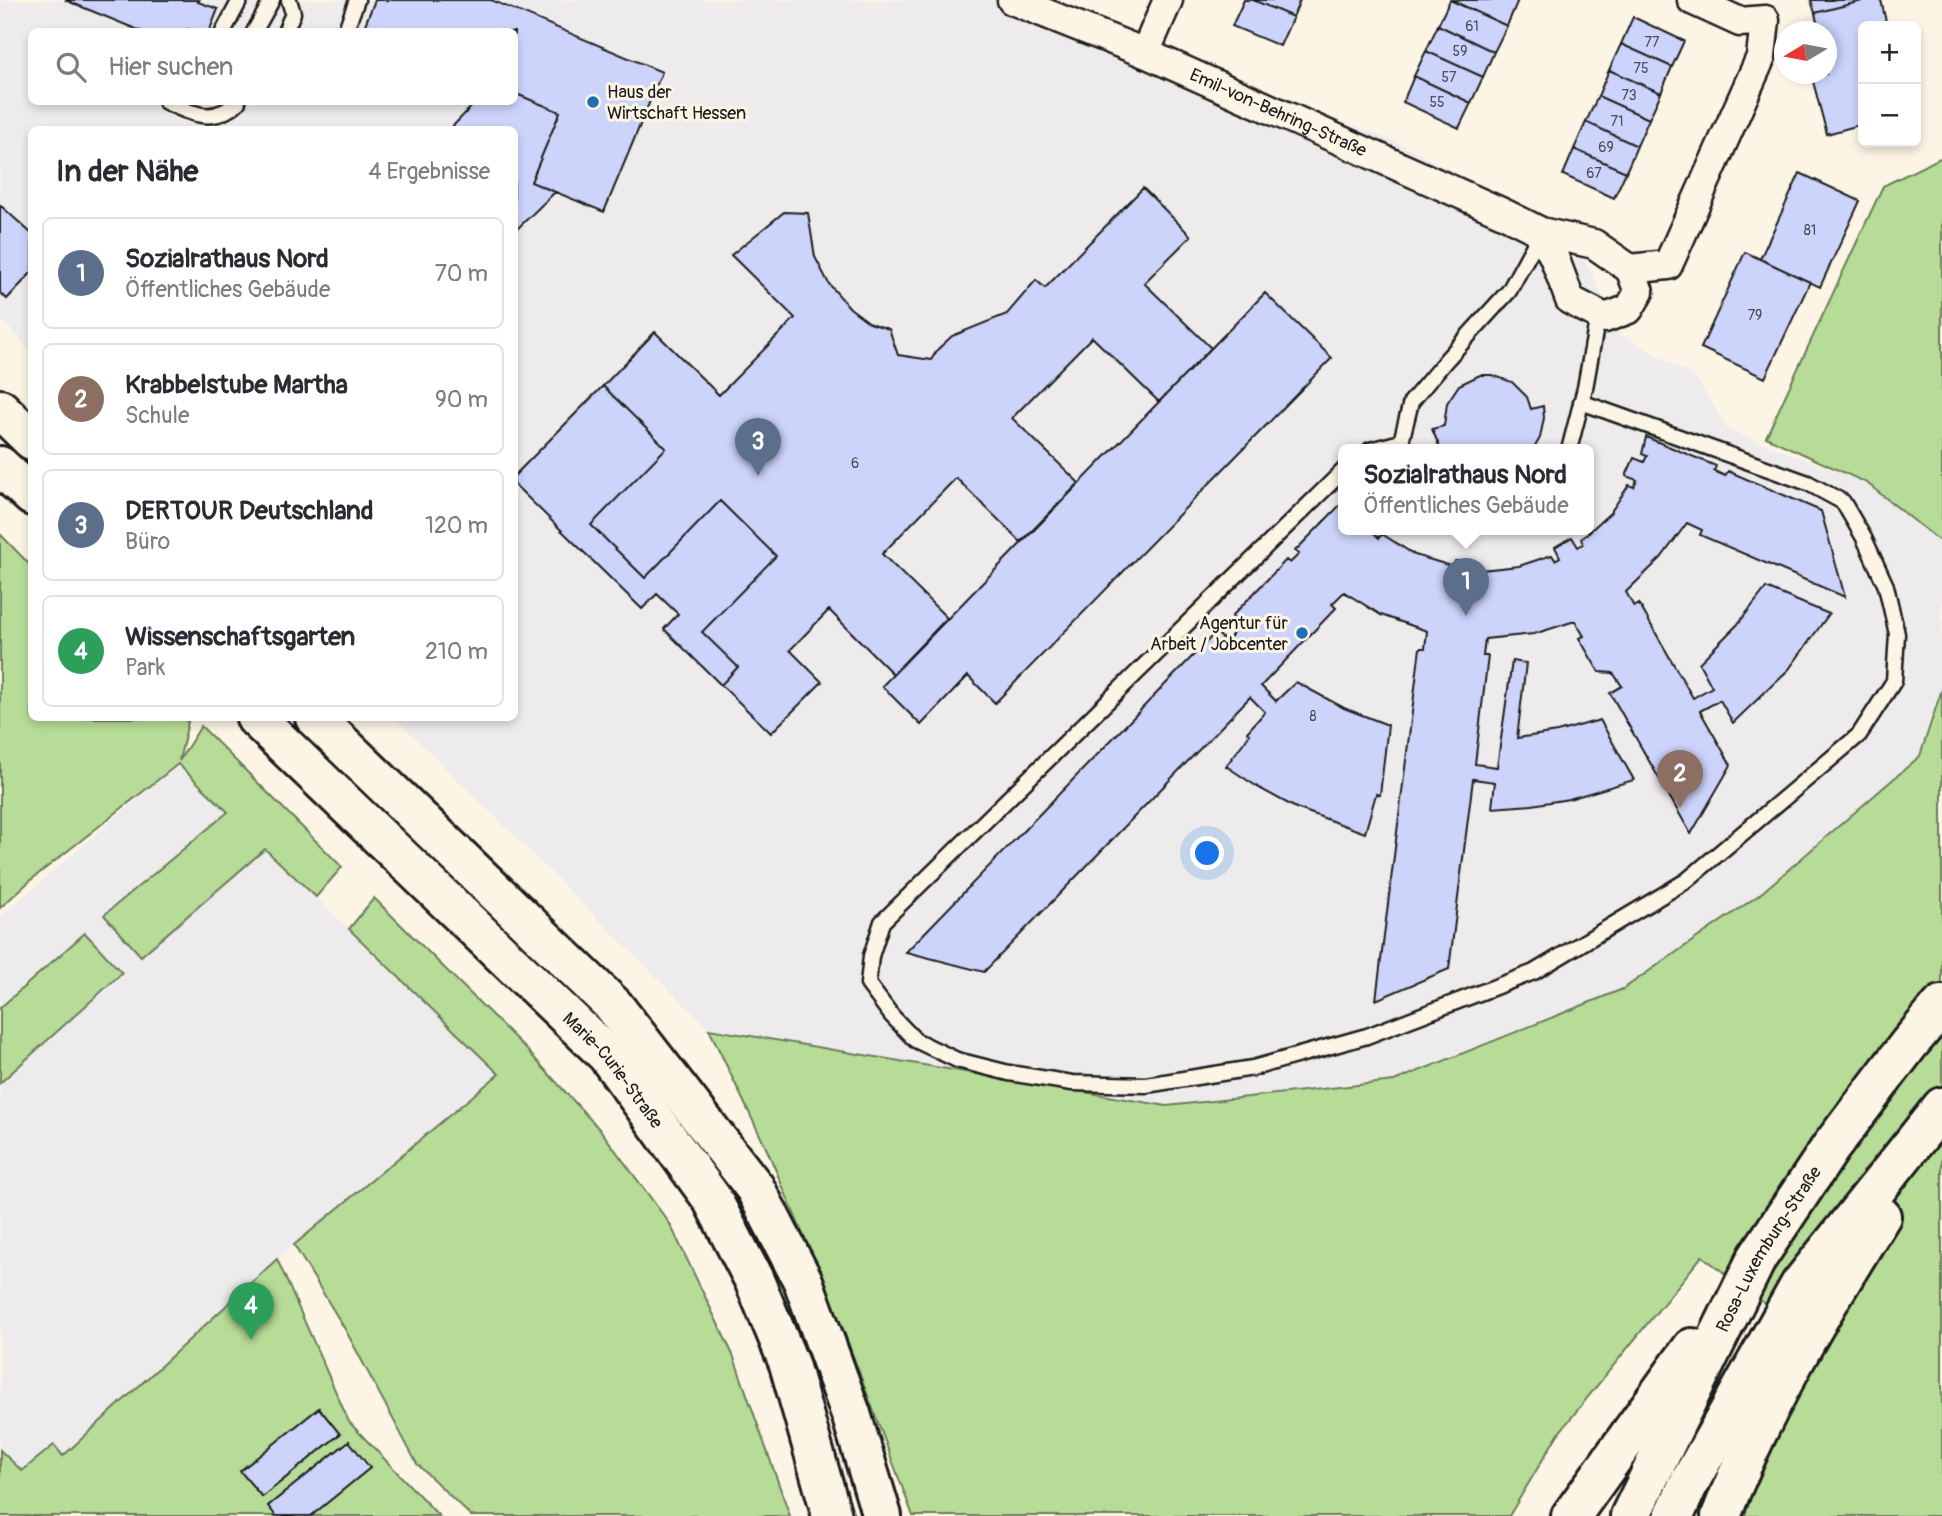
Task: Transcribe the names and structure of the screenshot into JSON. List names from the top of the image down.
{
  "streets": {
    "main road": ["Marie-Curie-Straße", "Rosa-Luxemburg-Straße"],
    "street": ["Emil-von-Behring-Straße"]
  },
  "places": ["Haus der Wirtschaft Hessen", "Agentur für Arbeit / Jobcenter"],
  "house_numbers": [
    "61",
    "77",
    "59",
    "75",
    "57",
    "73",
    "55",
    "71",
    "69",
    "67",
    "81",
    "79",
    "6",
    "8"
  ],
  "north": "left",
  "page": {
    "map_buttons": ["+", "−"],
    "search": "Hier suchen",
    "heading": ["In der Nähe", "4 Ergebnisse"],
    "list": [
      {
        "mark": "1",
        "name": "Sozialrathaus Nord",
        "note": "Öffentliches Gebäude",
        "value": "70 m"
      },
      {
        "mark": "2",
        "name": "Krabbelstube Martha",
        "note": "Schule",
        "value": "90 m"
      },
      {
        "mark": "3",
        "name": "DERTOUR Deutschland",
        "note": "Büro",
        "value": "120 m"
      },
      {
        "mark": "4",
        "name": "Wissenschaftsgarten",
        "note": "Park",
        "value": "210 m"
      }
    ],
    "pins": [
      "3",
      "1",
      "2",
      "4"
    ],
    "popup": ["Sozialrathaus Nord", "Öffentliches Gebäude"]
  }
}
